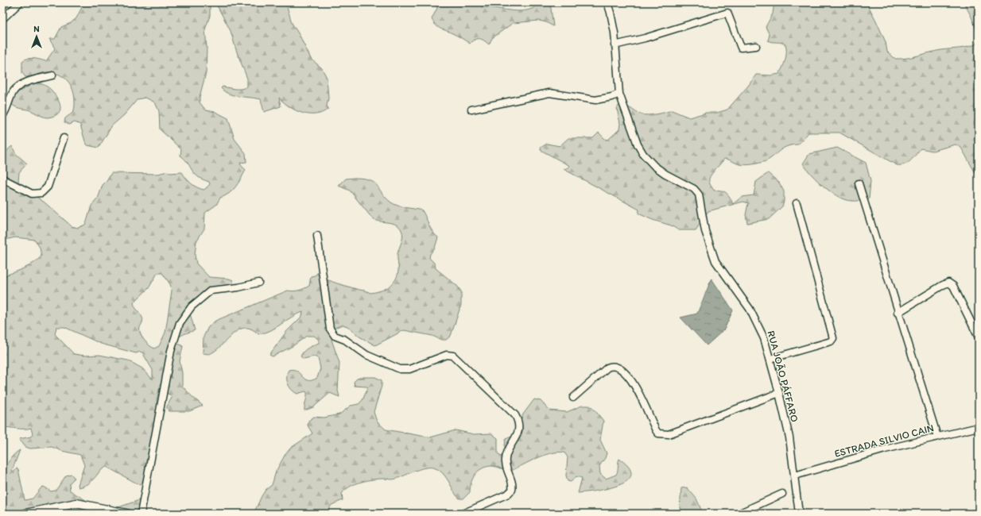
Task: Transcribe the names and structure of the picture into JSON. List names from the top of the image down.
{
  "streets": {
    "street": ["RUA JOÃO PÁFFARO", "ESTRADA SILVIO CAIN"]
  },
  "crossings": [
    ["RUA JOÃO PÁFFARO", "ESTRADA SILVIO CAIN"]
  ],
  "north": "top"
}
